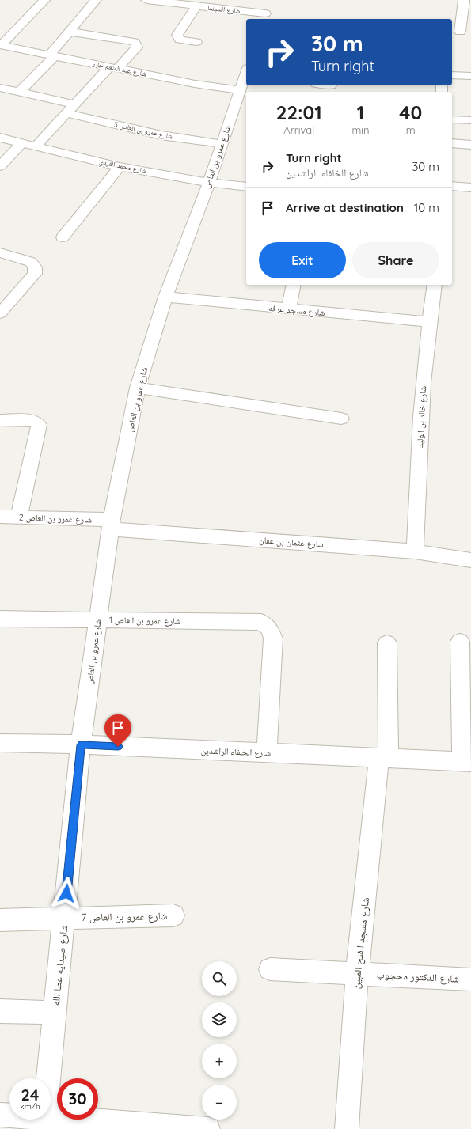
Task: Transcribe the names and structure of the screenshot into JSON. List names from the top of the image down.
{
  "streets": {
    "street": [
      "شارع السينما",
      "شارع عبد المنعم جابر",
      "شارع عمرو بن العاص 3",
      "شارع عمرو بن العاص",
      "شارع محمد الفردي",
      "شارع مسجد عرفه",
      "شارع خالد بن الوليد",
      "شارع عمرو بن العاص 2",
      "شارع عثمان بن عفان",
      "شارع عمرو بن العاص 1",
      "شارع الخلفاء الراشدين",
      "شارع عمرو بن العاص 7",
      "شارع مسجد الفتح المبين",
      "شارع صيدليه عطا الله",
      "شارع الدكتور محجوب"
    ]
  },
  "crossings": [
    ["شارع عبد المنعم جابر", "شارع عمرو بن العاص"],
    ["شارع عمرو بن العاص 3", "شارع عمرو بن العاص"],
    ["شارع عمرو بن العاص", "شارع محمد الفردي"],
    ["شارع عمرو بن العاص", "شارع مسجد عرفه"],
    ["شارع عمرو بن العاص", "شارع عمرو بن العاص 2"],
    ["شارع عمرو بن العاص", "شارع عثمان بن عفان"],
    ["شارع عمرو بن العاص", "شارع عمرو بن العاص 1"],
    ["شارع عمرو بن العاص", "شارع الخلفاء الراشدين"],
    ["شارع عمرو بن العاص", "شارع صيدليه عطا الله"],
    ["شارع مسجد عرفه", "شارع خالد بن الوليد"],
    ["شارع خالد بن الوليد", "شارع عثمان بن عفان"],
    ["شارع عمرو بن العاص 2", "شارع عثمان بن عفان"],
    ["شارع عمرو بن العاص 1", "شارع الخلفاء الراشدين"],
    ["شارع الخلفاء الراشدين", "شارع مسجد الفتح المبين"],
    ["شارع الخلفاء الراشدين", "شارع صيدليه عطا الله"],
    ["شارع عمرو بن العاص 7", "شارع صيدليه عطا الله"],
    ["شارع مسجد الفتح المبين", "شارع الدكتور محجوب"]
  ],
  "page": {
    "turn": ["30 m", "Turn right"],
    "eta": [
      "22:01",
      "Arrival",
      "1",
      "min",
      "40",
      "m"
    ],
    "list": [
      {
        "name": "Turn right",
        "note": "شارع الخلفاء الراشدين",
        "value": "30 m"
      },
      {
        "name": "Arrive at destination",
        "value": "10 m"
      }
    ],
    "buttons": ["Exit", "Share"],
    "map_buttons": ["+", "−"],
    "speed": "24 km/h",
    "limit": "30"
  }
}
